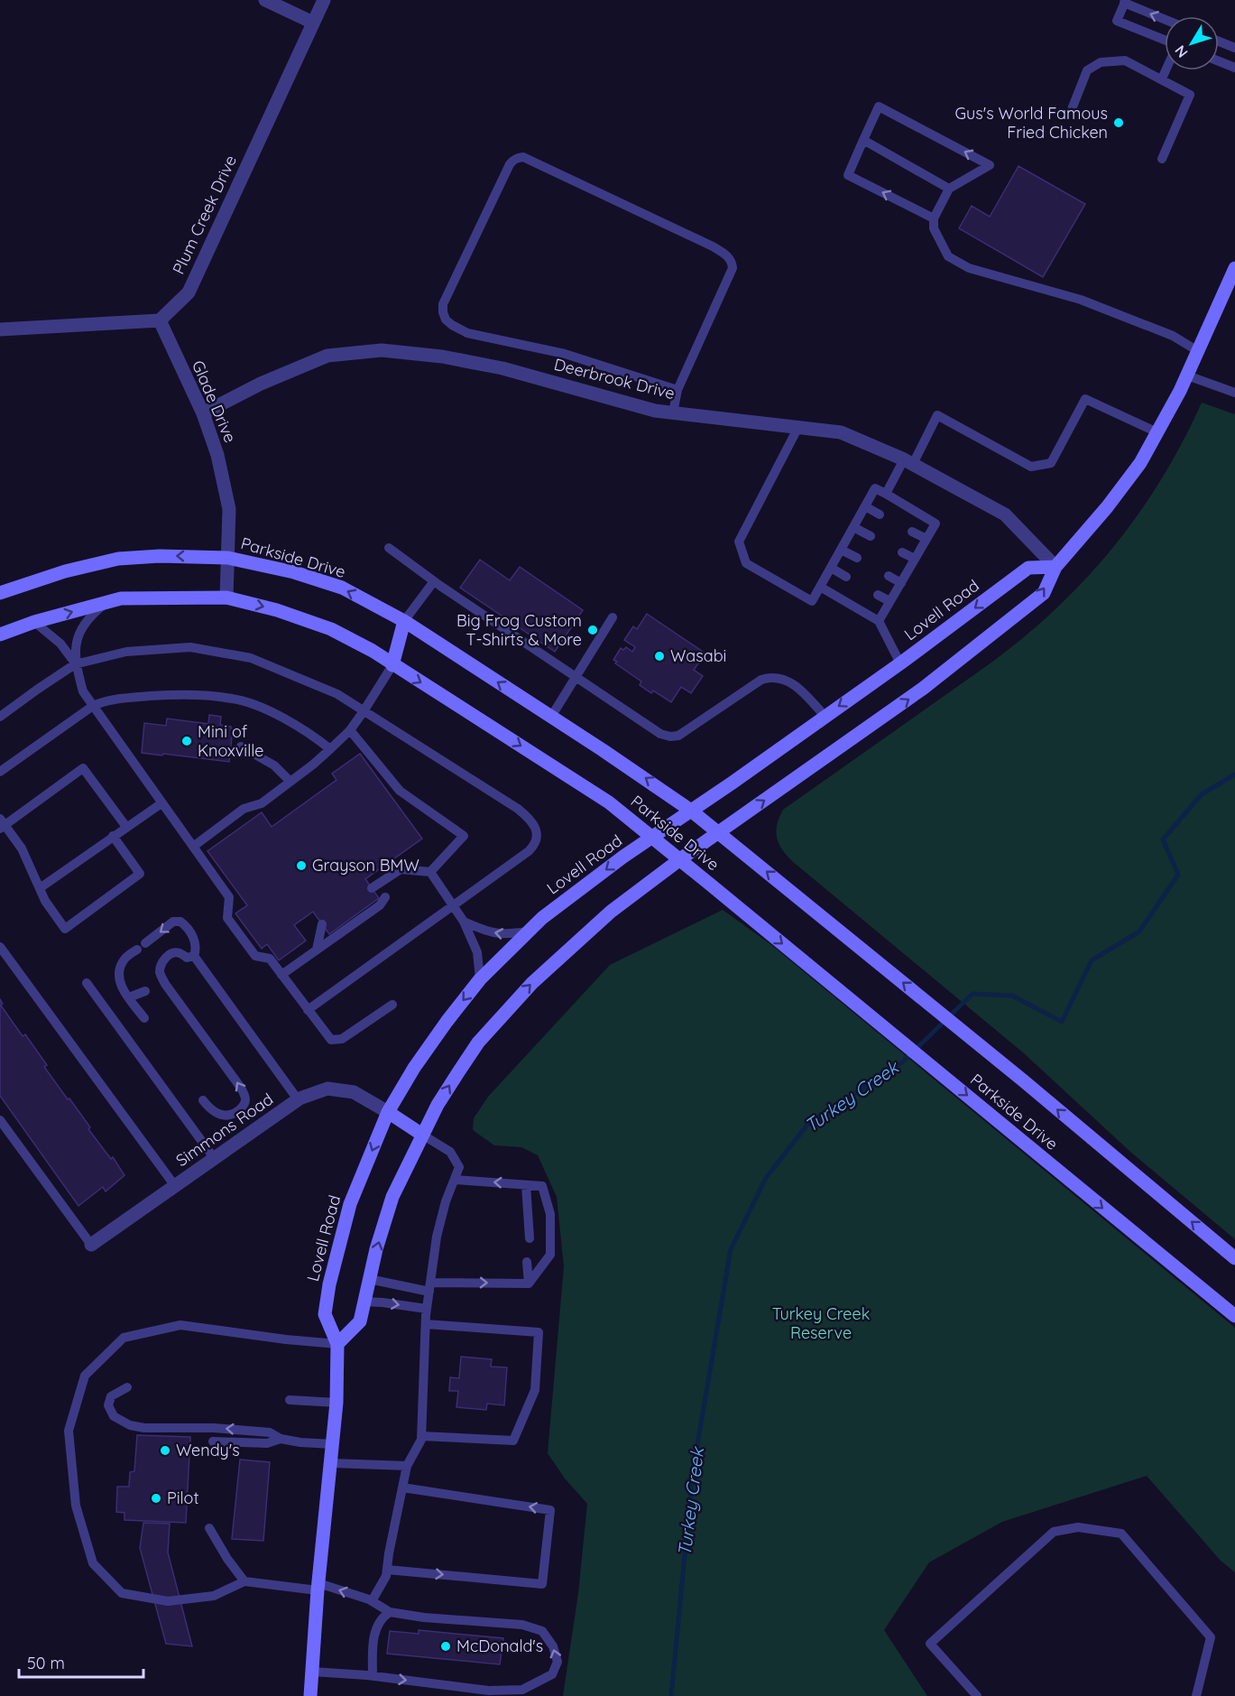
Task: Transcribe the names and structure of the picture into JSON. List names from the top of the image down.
{
  "streets": {
    "street": [
      "Plum Creek Drive",
      "Deerbrook Drive",
      "Glade Drive",
      "Parkside Drive",
      "Lovell Road",
      "Simmons Road"
    ]
  },
  "crossings": [
    ["Plum Creek Drive", "Glade Drive"],
    ["Deerbrook Drive", "Glade Drive"],
    ["Deerbrook Drive", "Lovell Road"],
    ["Glade Drive", "Parkside Drive"],
    ["Parkside Drive", "Lovell Road"],
    ["Lovell Road", "Simmons Road"]
  ],
  "water": ["Turkey Creek"],
  "parks": ["Turkey Creek Reserve"],
  "places": [
    "Gus's World Famous Fried Chicken",
    "Big Frog Custom T-Shirts & More",
    "Wasabi",
    "Mini of Knoxville",
    "Grayson BMW",
    "Wendy's",
    "Pilot",
    "McDonald's"
  ],
  "scale_bar": "50 m",
  "north": "bottom left"
}
